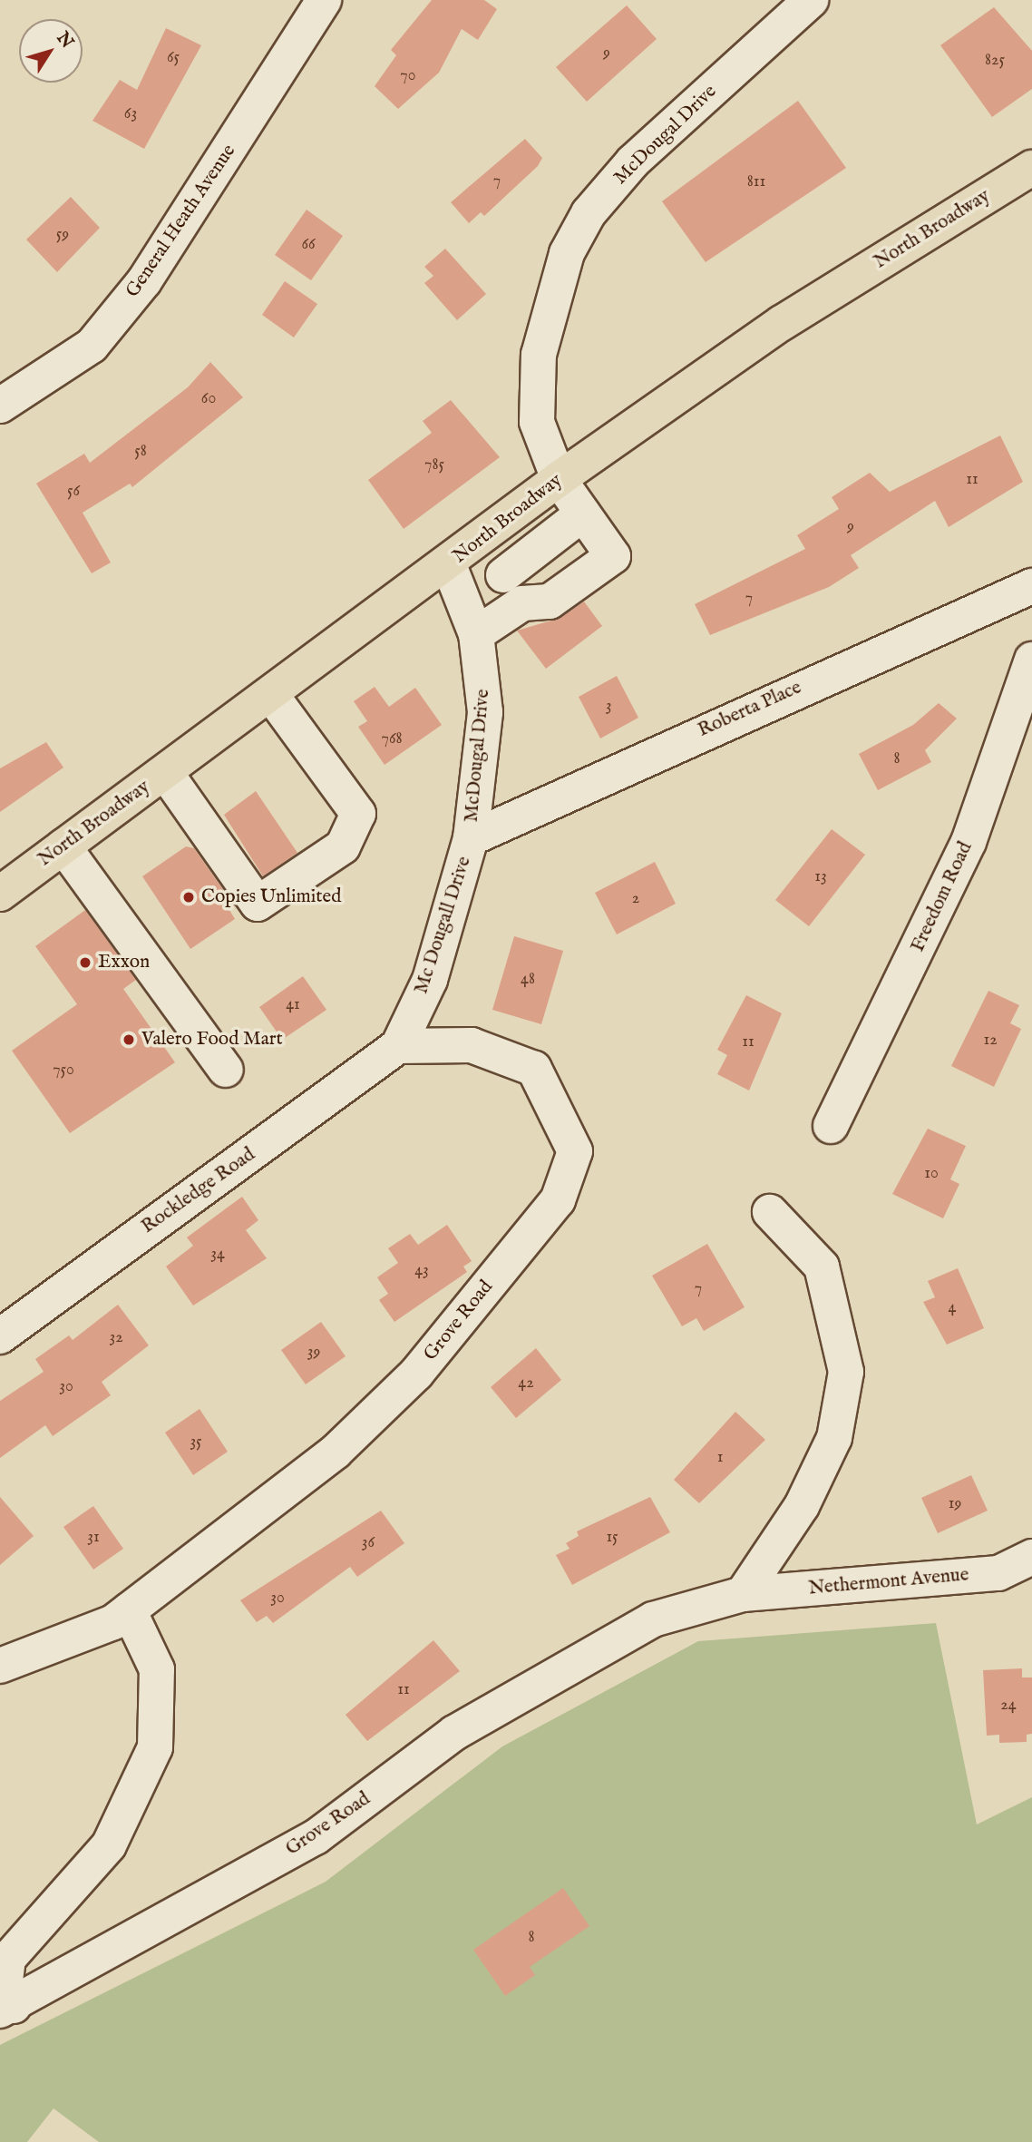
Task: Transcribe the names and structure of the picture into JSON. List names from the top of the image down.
{
  "streets": {
    "main road": ["North Broadway"],
    "street": [
      "McDougal Drive",
      "General Heath Avenue",
      "Roberta Place",
      "Freedom Road",
      "Mc Dougall Drive",
      "Rockledge Road",
      "Grove Road",
      "Nethermont Avenue"
    ]
  },
  "crossings": [
    ["McDougal Drive", "North Broadway"],
    ["McDougal Drive", "Roberta Place"],
    ["McDougal Drive", "Mc Dougall Drive"],
    ["Roberta Place", "Mc Dougall Drive"],
    ["Mc Dougall Drive", "Rockledge Road"],
    ["Mc Dougall Drive", "Grove Road"],
    ["Rockledge Road", "Grove Road"],
    ["Grove Road", "Nethermont Avenue"]
  ],
  "places": ["Copies Unlimited", "Exxon", "Valero Food Mart"],
  "house_numbers": [
    "9",
    "65",
    "825",
    "70",
    "63",
    "7",
    "811",
    "59",
    "66",
    "60",
    "58",
    "785",
    "11",
    "56",
    "9",
    "7",
    "3",
    "768",
    "8",
    "13",
    "2",
    "48",
    "41",
    "12",
    "11",
    "750",
    "10",
    "34",
    "43",
    "7",
    "4",
    "32",
    "39",
    "42",
    "30",
    "35",
    "1",
    "19",
    "31",
    "15",
    "36",
    "30",
    "11",
    "24",
    "8"
  ],
  "north": "top right"
}
